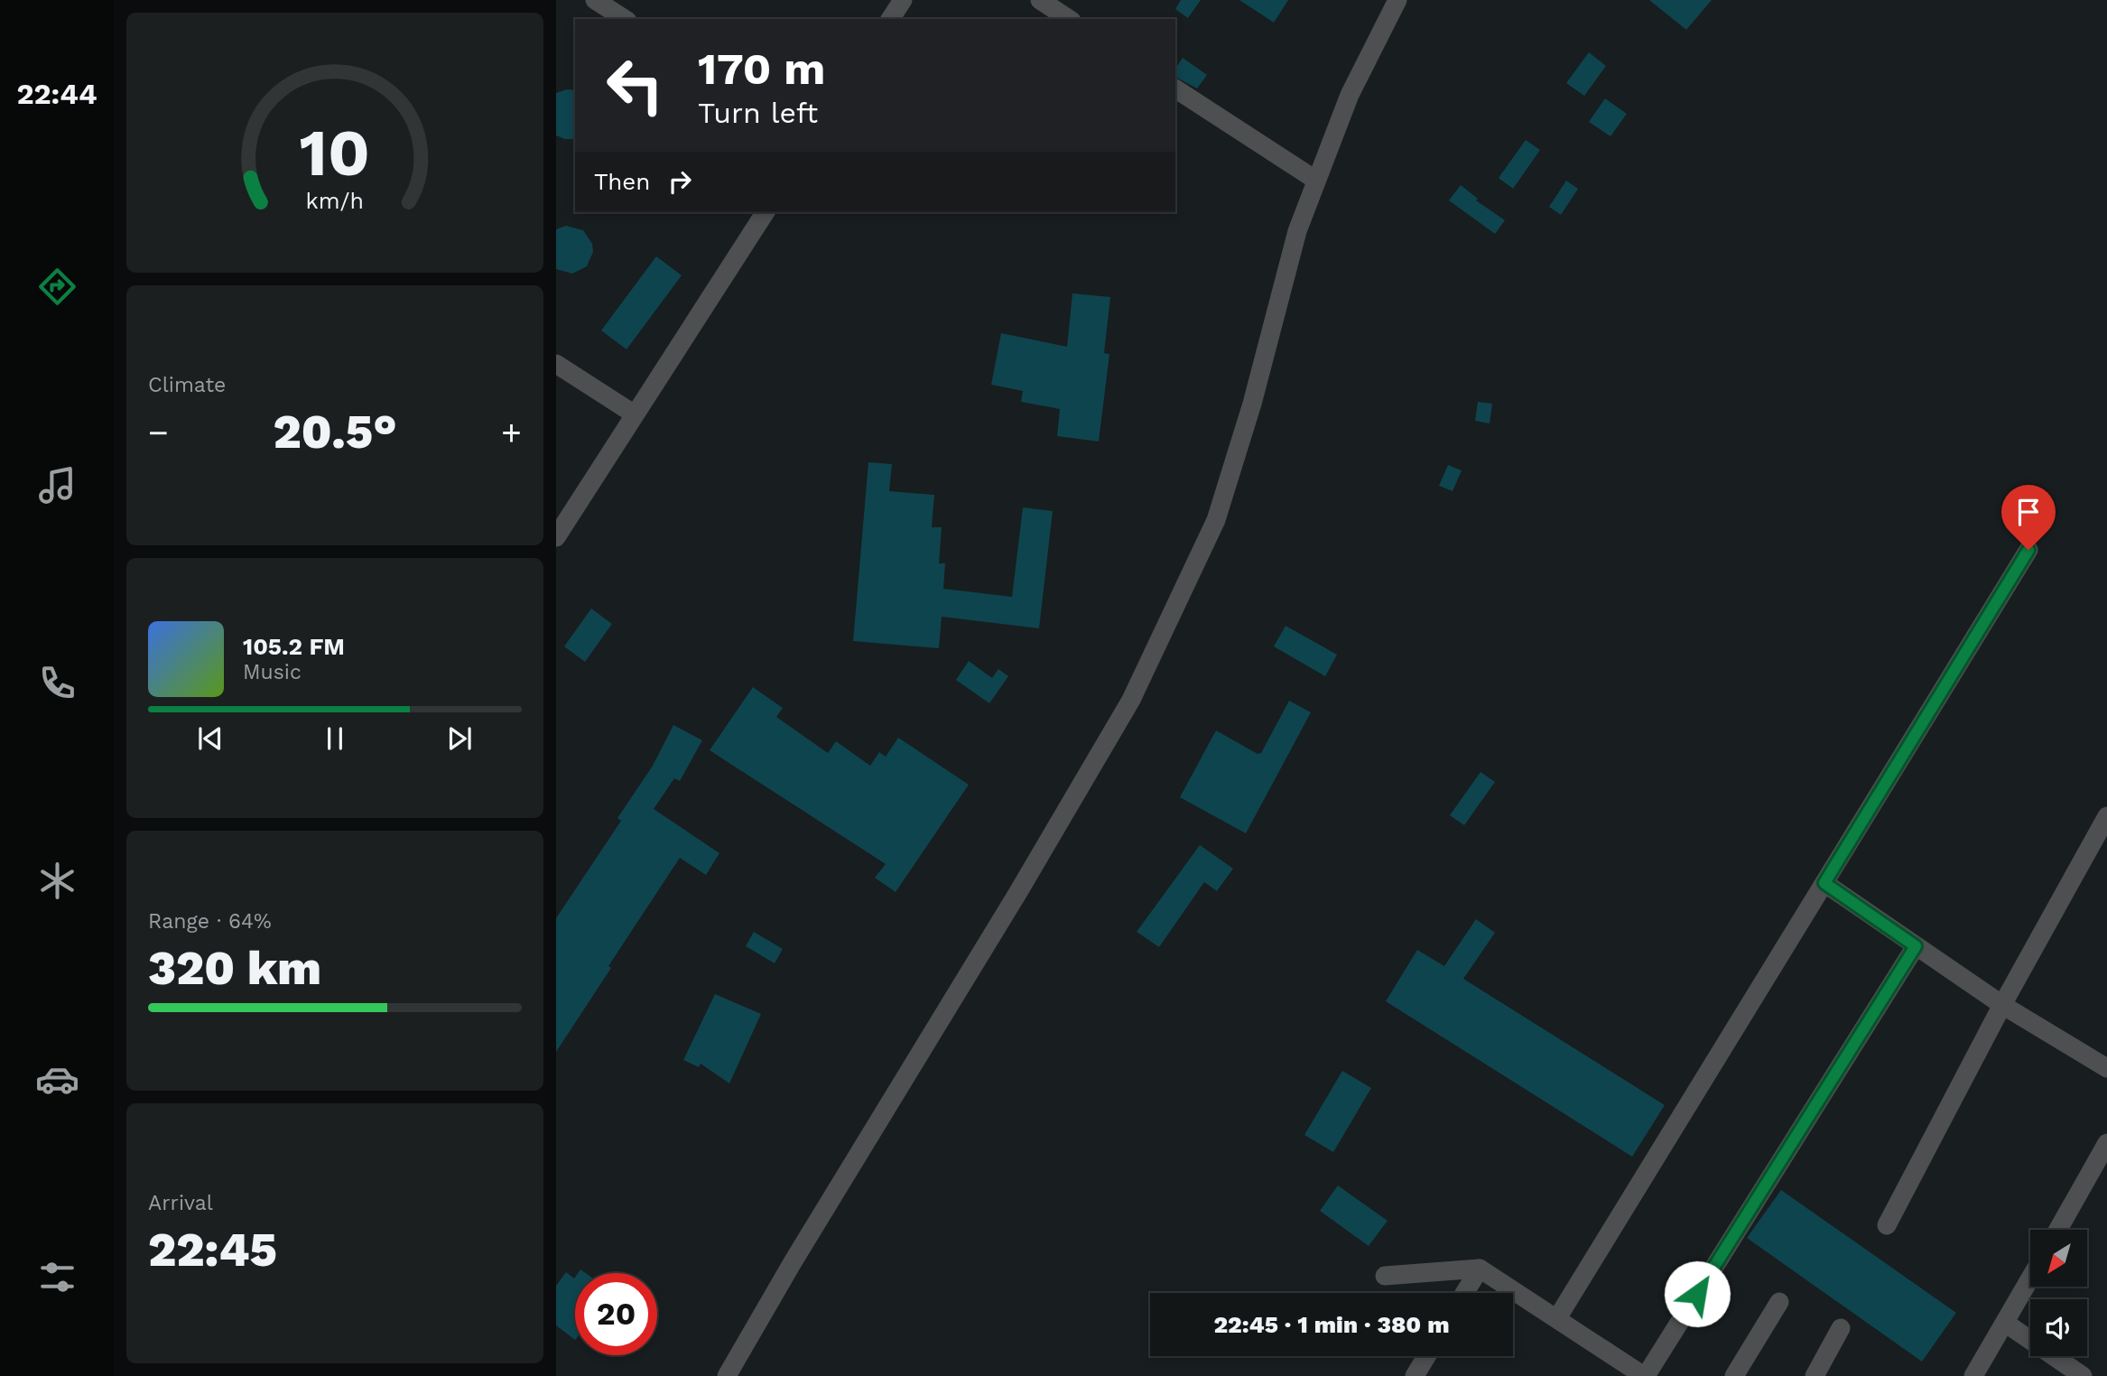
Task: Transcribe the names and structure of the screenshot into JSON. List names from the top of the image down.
{
  "north": "bottom left",
  "page": {
    "tabs": "22:44",
    "turn": ["170 m", "Turn left"],
    "then": "Then",
    "tile": [
      "Climate",
      ["Range · 64%", "320 km"],
      ["Arrival", "22:45"]
    ],
    "heat": ["−", "20.5°", "+"],
    "song": ["105.2 FM", "Music"],
    "limit": "20",
    "trip": "22:45 · 1 min · 380 m",
    "gauge": ["10", "km/h"]
  }
}
